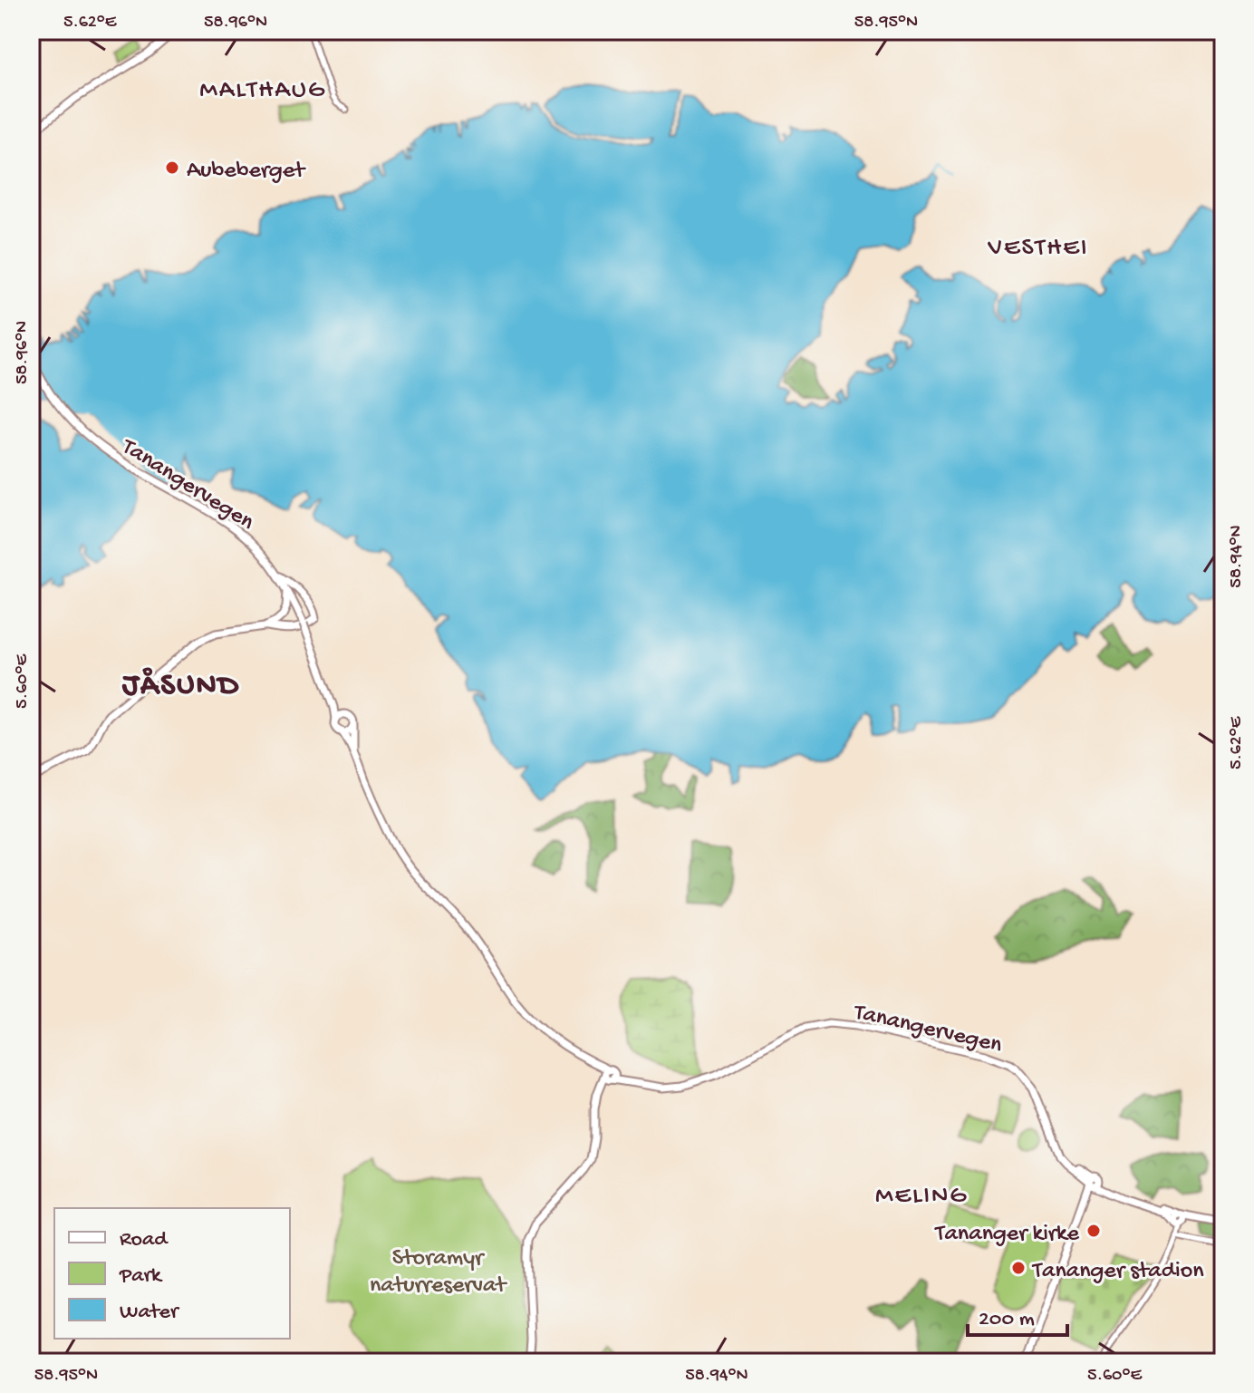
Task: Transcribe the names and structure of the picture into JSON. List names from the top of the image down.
{
  "streets": {
    "main road": ["Tanangervegen"]
  },
  "districts": [
    "MALTHAUG",
    "VESTHEI",
    "JÅSUND",
    "MELING"
  ],
  "parks": ["Storamyr naturreservat"],
  "places": ["Aubeberget", "Tananger kirke", "Tananger stadion"],
  "legend": ["Road", "Park", "Water"],
  "scale_bar": "200 m",
  "coordinates": [
    "5.62°E",
    "58.96°N",
    "58.95°N",
    "58.94°N",
    "5.60°E"
  ]
}
